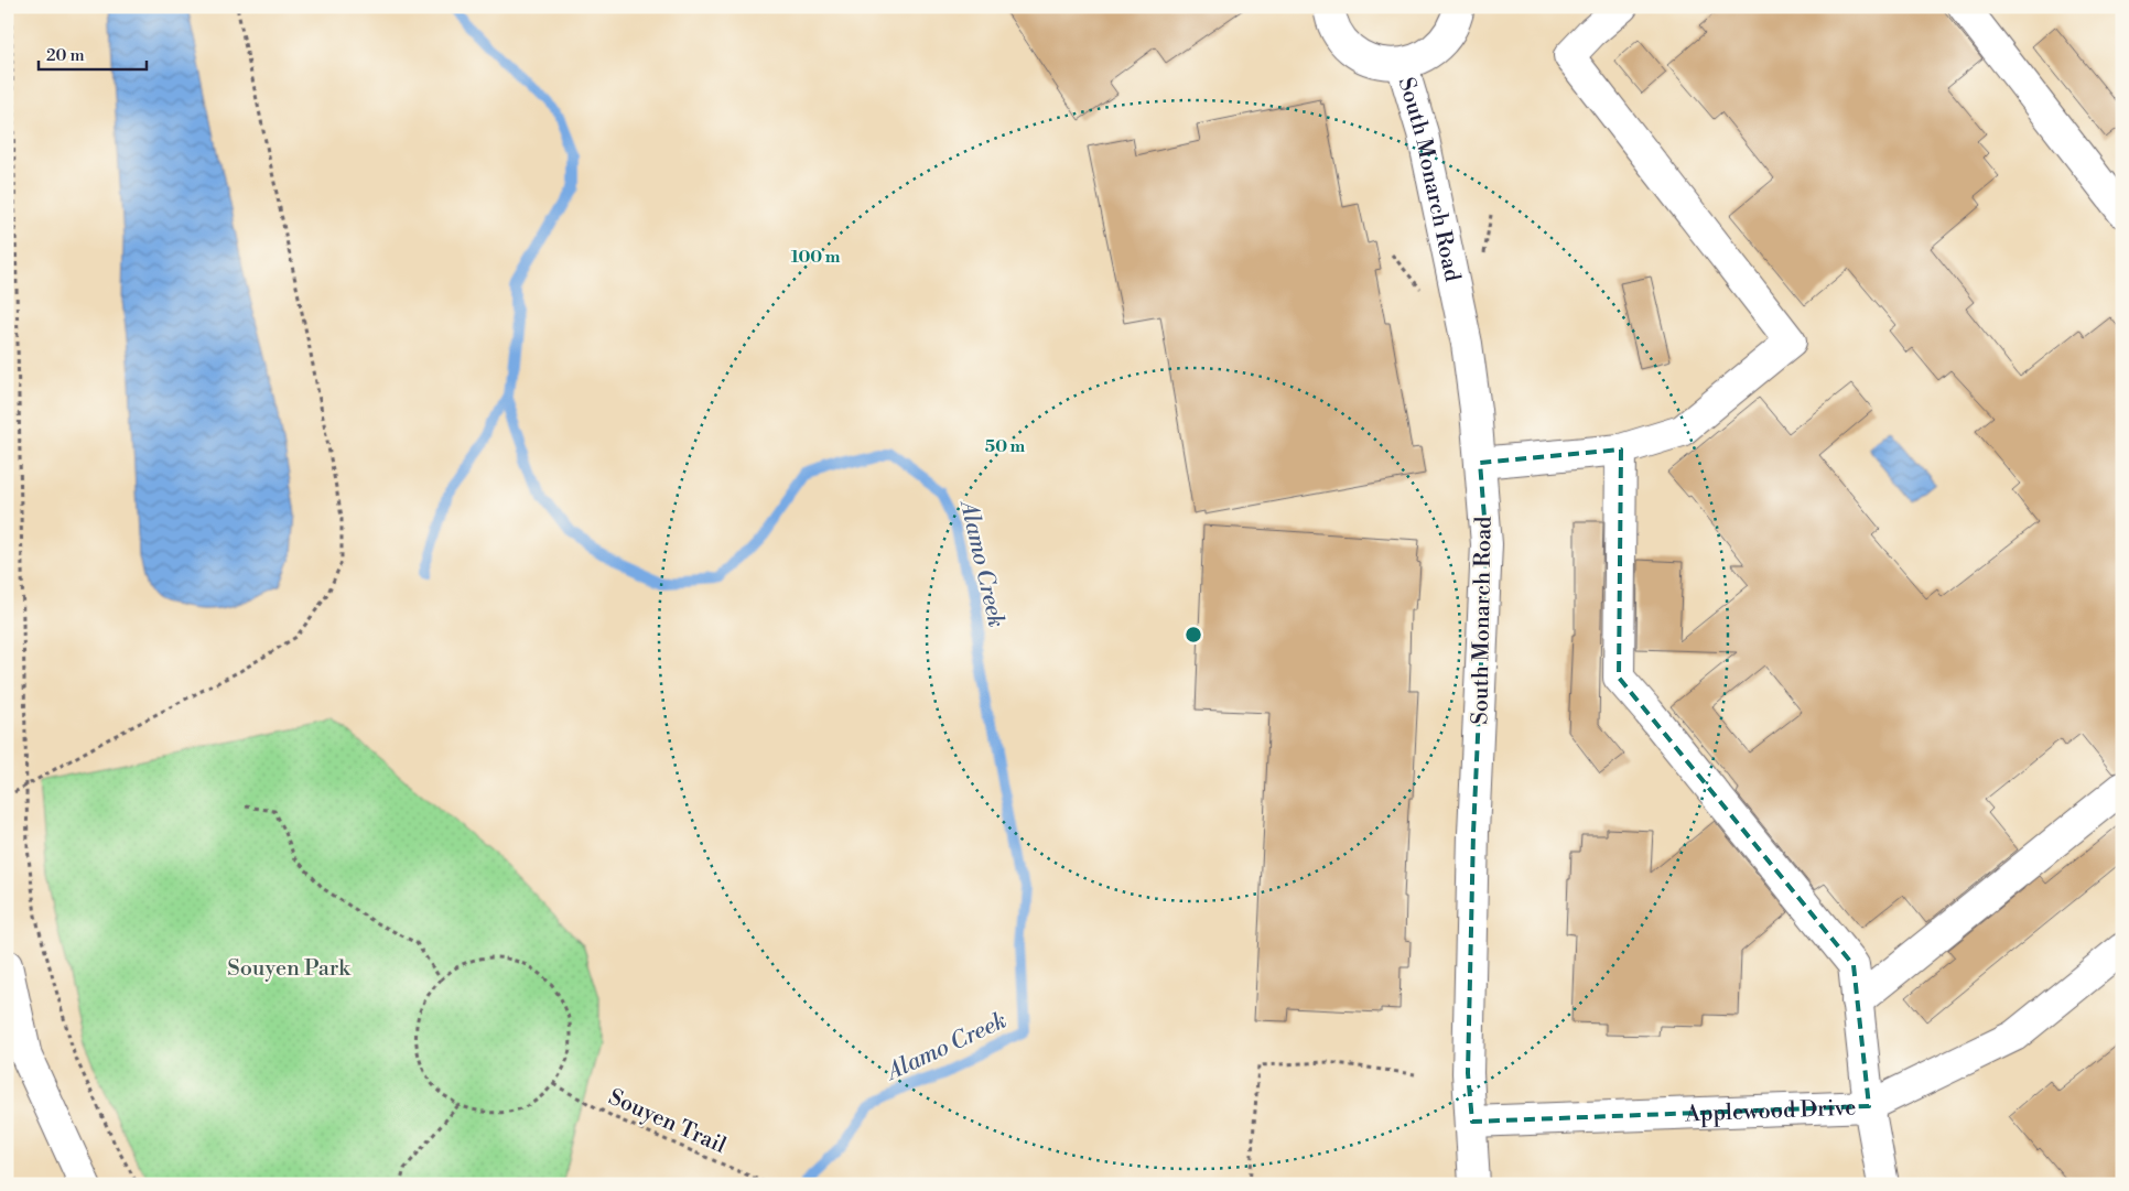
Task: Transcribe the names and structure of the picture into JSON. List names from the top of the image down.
{
  "streets": {
    "street": ["South Monarch Road", "Applewood Drive"],
    "path": ["Souyen Trail"]
  },
  "crossings": [
    ["South Monarch Road", "Applewood Drive"]
  ],
  "water": ["Alamo Creek"],
  "parks": ["Souyen Park"],
  "scale_bar": "20 m",
  "rings": ["100 m", "50 m"]
}
